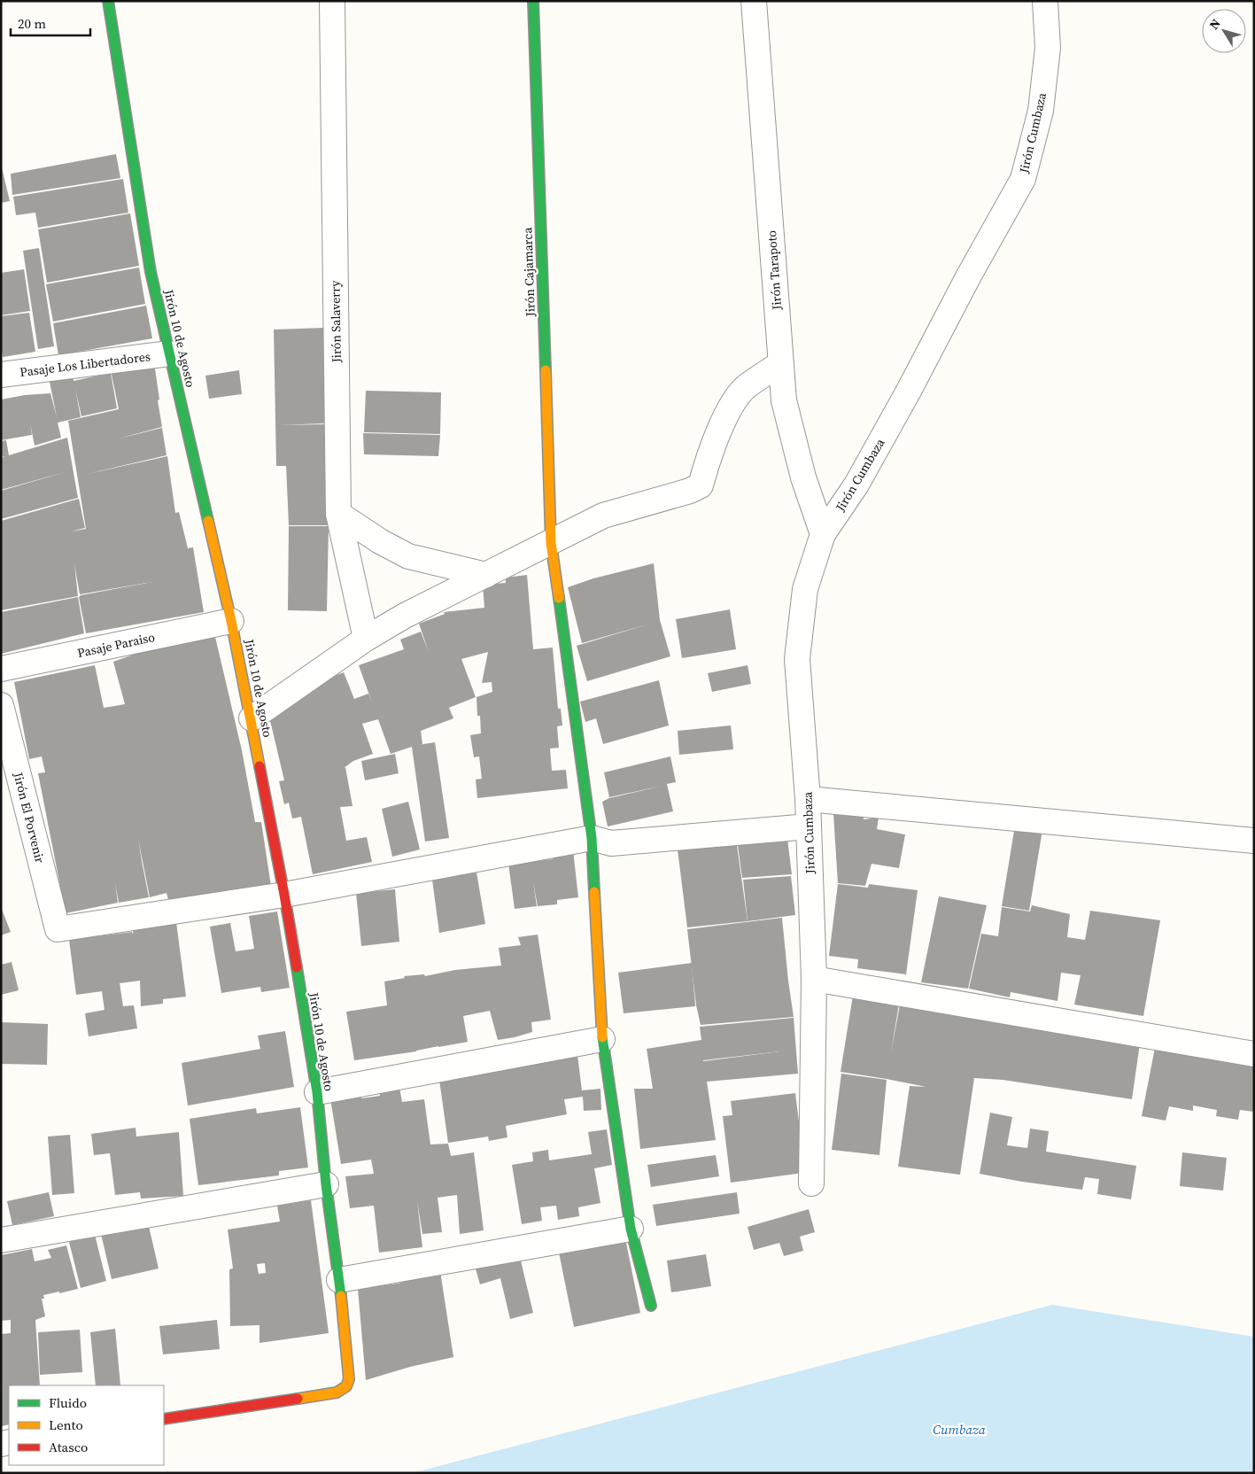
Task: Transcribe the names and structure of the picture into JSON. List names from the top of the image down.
{
  "streets": {
    "street": [
      "Jirón Cumbaza",
      "Jirón Tarapoto",
      "Jirón Cajamarca",
      "Jirón Salaverry",
      "Jirón 10 de Agosto",
      "Pasaje Los Libertadores",
      "Pasaje Paraiso",
      "Jirón El Porvenir"
    ]
  },
  "crossings": [
    ["Jirón Cumbaza", "Jirón Tarapoto"],
    ["Jirón 10 de Agosto", "Pasaje Los Libertadores"],
    ["Jirón 10 de Agosto", "Pasaje Paraiso"],
    ["Jirón 10 de Agosto", "Jirón El Porvenir"]
  ],
  "water": ["Cumbaza"],
  "legend": ["Fluido", "Lento", "Atasco"],
  "scale_bar": "20 m",
  "north": "top left"
}
